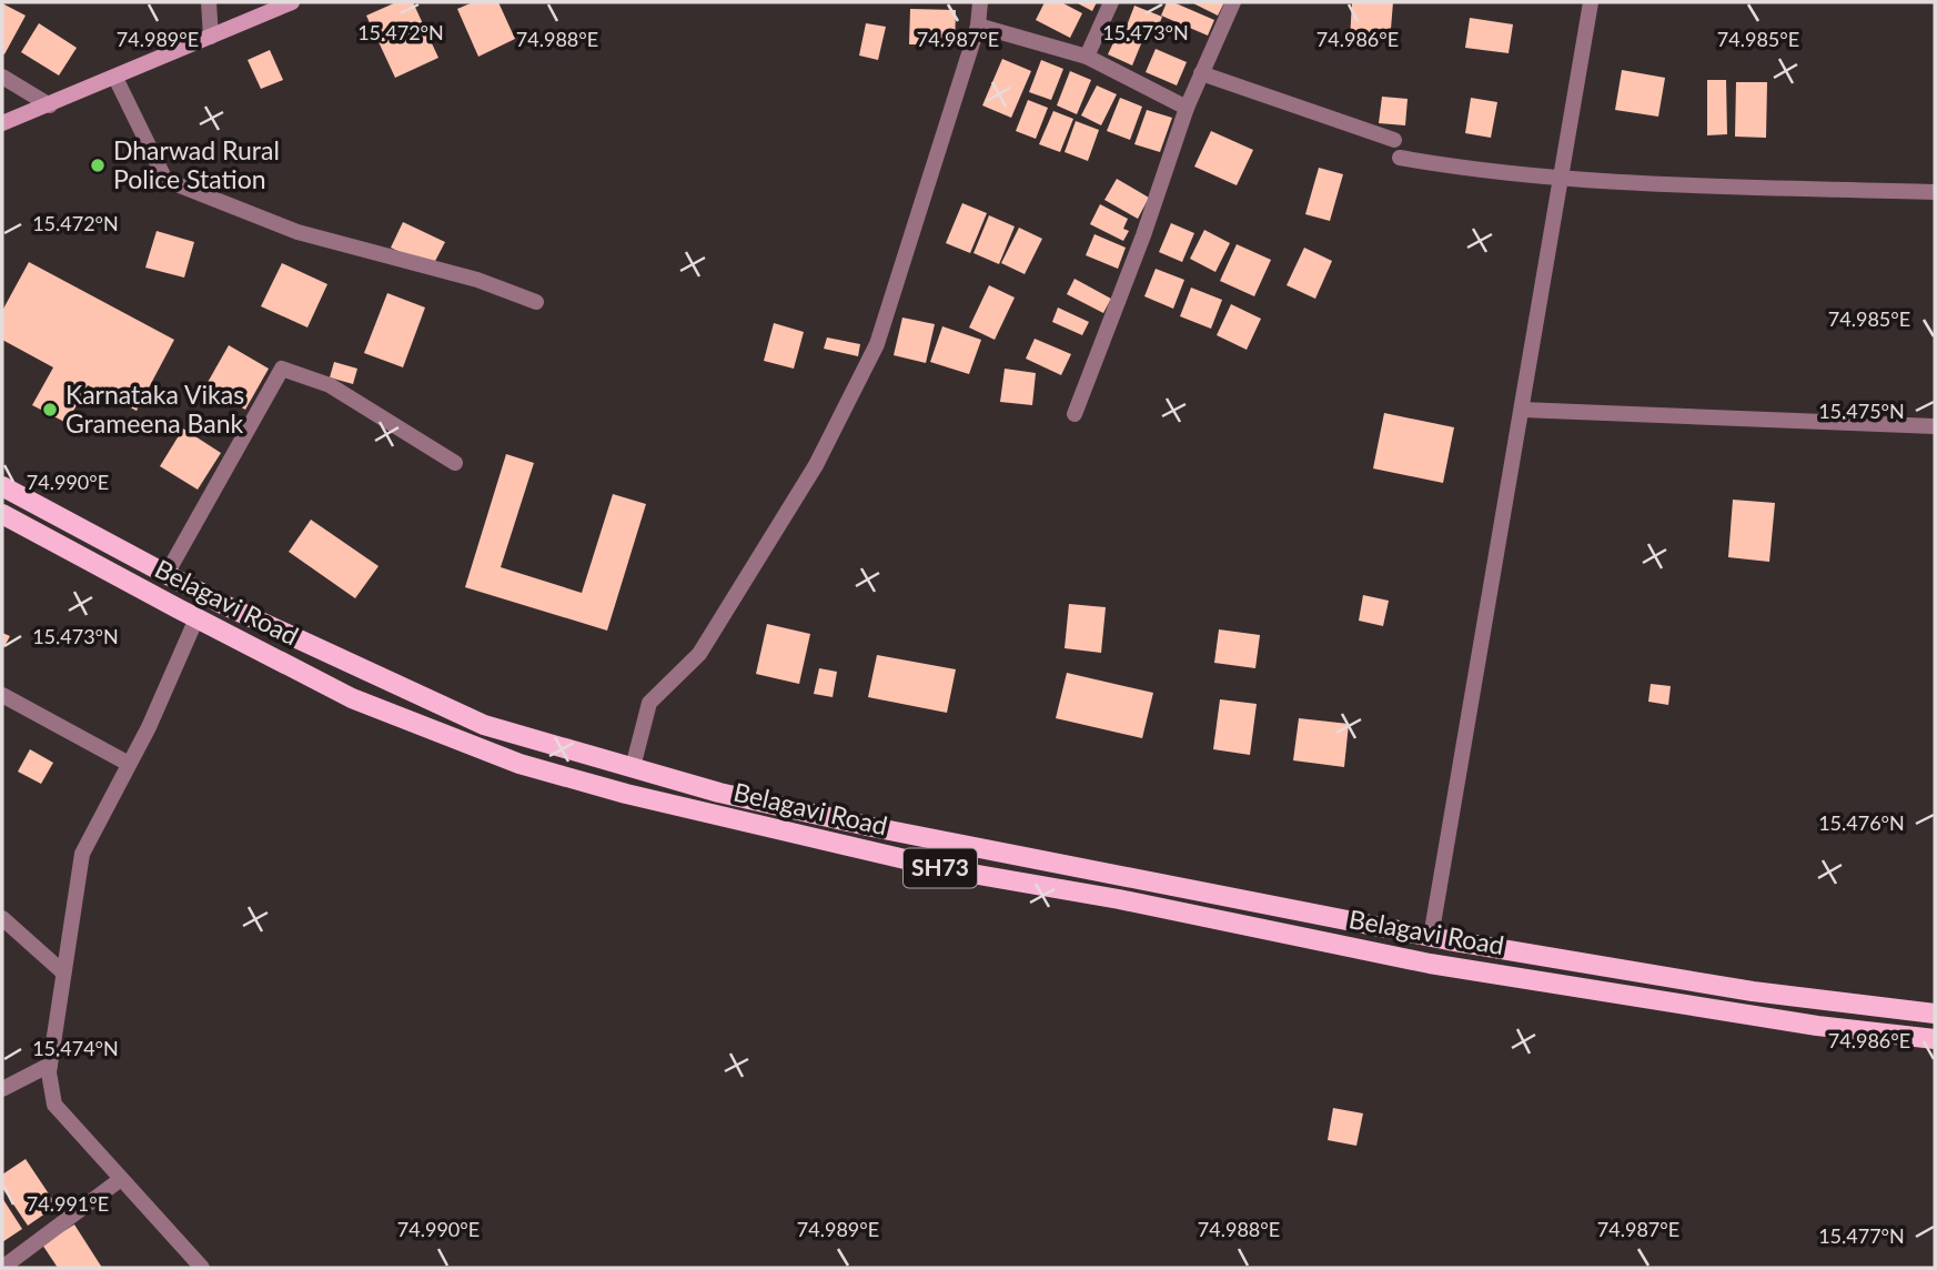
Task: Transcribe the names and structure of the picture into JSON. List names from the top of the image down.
{
  "streets": {
    "main road": ["Belagavi Road", "SH73"]
  },
  "places": ["Dharwad Rural Police Station", "Karnataka Vikas Grameena Bank"],
  "coordinates": [
    "15.472°N",
    "15.473°N",
    "74.989°E",
    "74.988°E",
    "74.987°E",
    "74.986°E",
    "74.985°E",
    "15.475°N",
    "74.990°E",
    "15.476°N",
    "15.474°N",
    "74.991°E",
    "15.477°N"
  ]
}
